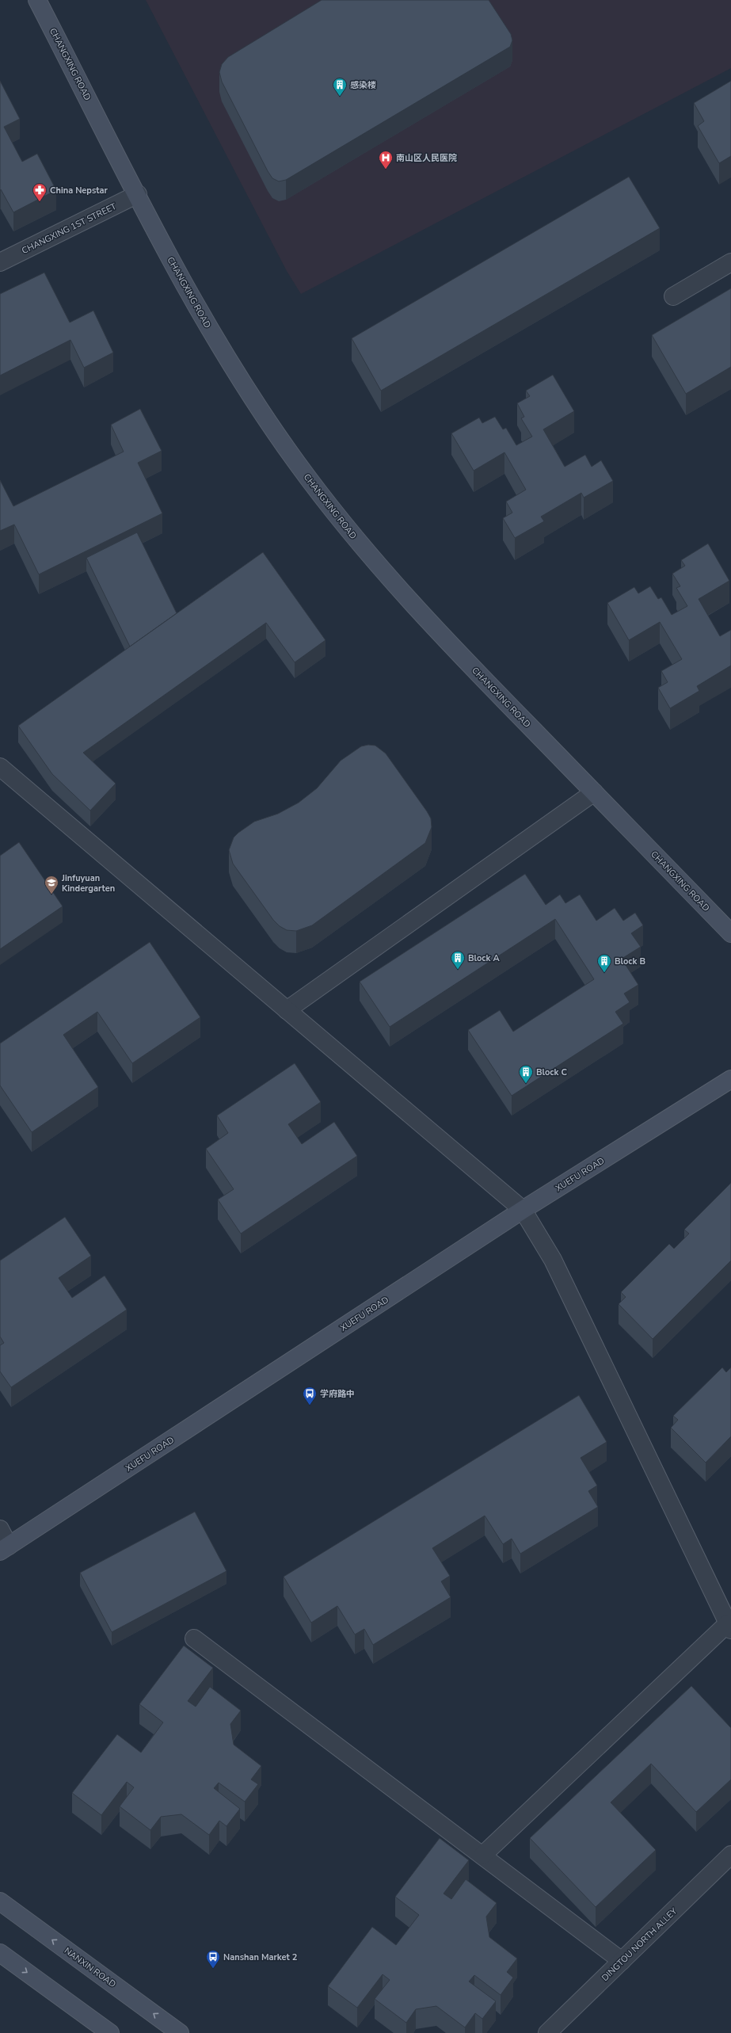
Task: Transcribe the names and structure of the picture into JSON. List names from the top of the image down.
{
  "streets": {
    "main road": ["CHANGXING ROAD", "XUEFU ROAD", "NANXIN ROAD"],
    "street": ["CHANGXING 1ST STREET", "DINGTOU NORTH ALLEY"]
  },
  "crossings": [
    ["CHANGXING ROAD", "CHANGXING 1ST STREET"]
  ],
  "places": {
    "building": [
      "感染楼",
      "Block A",
      "Block B",
      "Block C"
    ],
    "hospital": ["南山区人民医院"],
    "pharmacy": ["China Nepstar"],
    "school or university": ["Jinfuyuan Kindergarten"],
    "bus stop": ["学府路中", "Nanshan Market 2"]
  }
}
